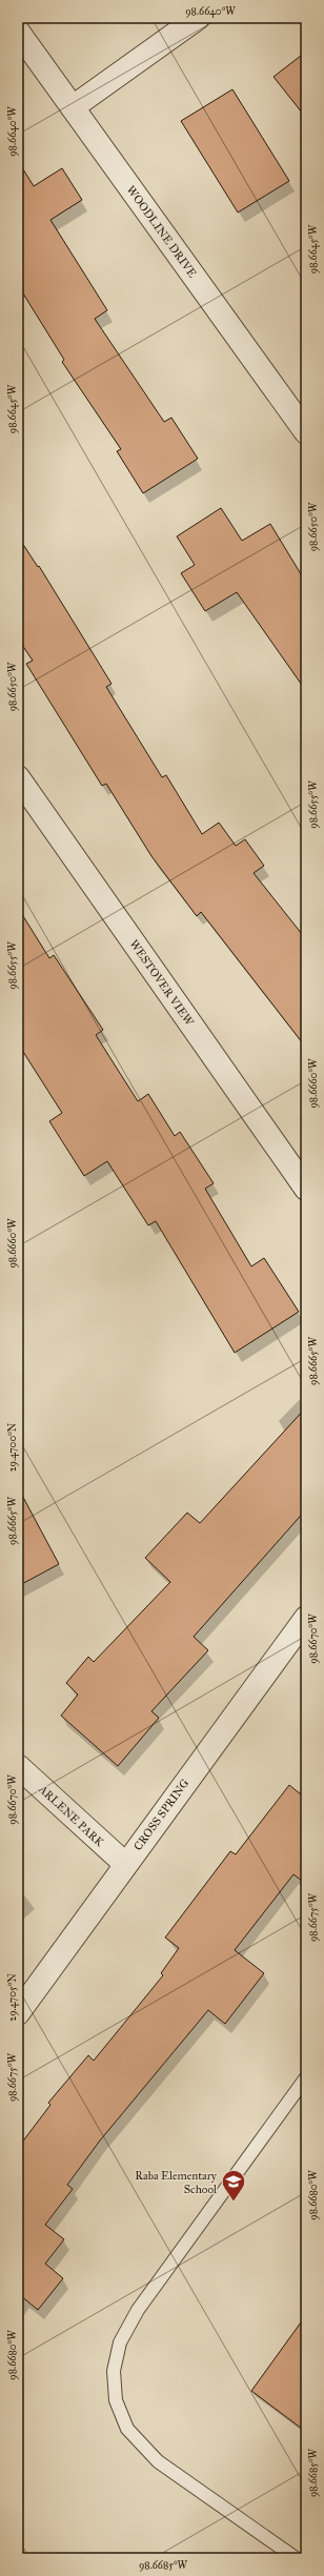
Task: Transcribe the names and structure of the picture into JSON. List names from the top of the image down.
{
  "streets": {
    "street": [
      "WOODLINE DRIVE",
      "WESTOVER VIEW",
      "CROSS SPRING",
      "ARLENE PARK"
    ]
  },
  "crossings": [
    ["CROSS SPRING", "ARLENE PARK"]
  ],
  "places": {
    "school or university": ["Raba Elementary School"]
  },
  "coordinates": [
    "98.6640°W",
    "98.6645°W",
    "98.6650°W",
    "98.6655°W",
    "98.6660°W",
    "98.6665°W",
    "29.4700°N",
    "98.6670°W",
    "98.6675°W",
    "29.4705°N",
    "98.6680°W",
    "98.6685°W"
  ]
}
